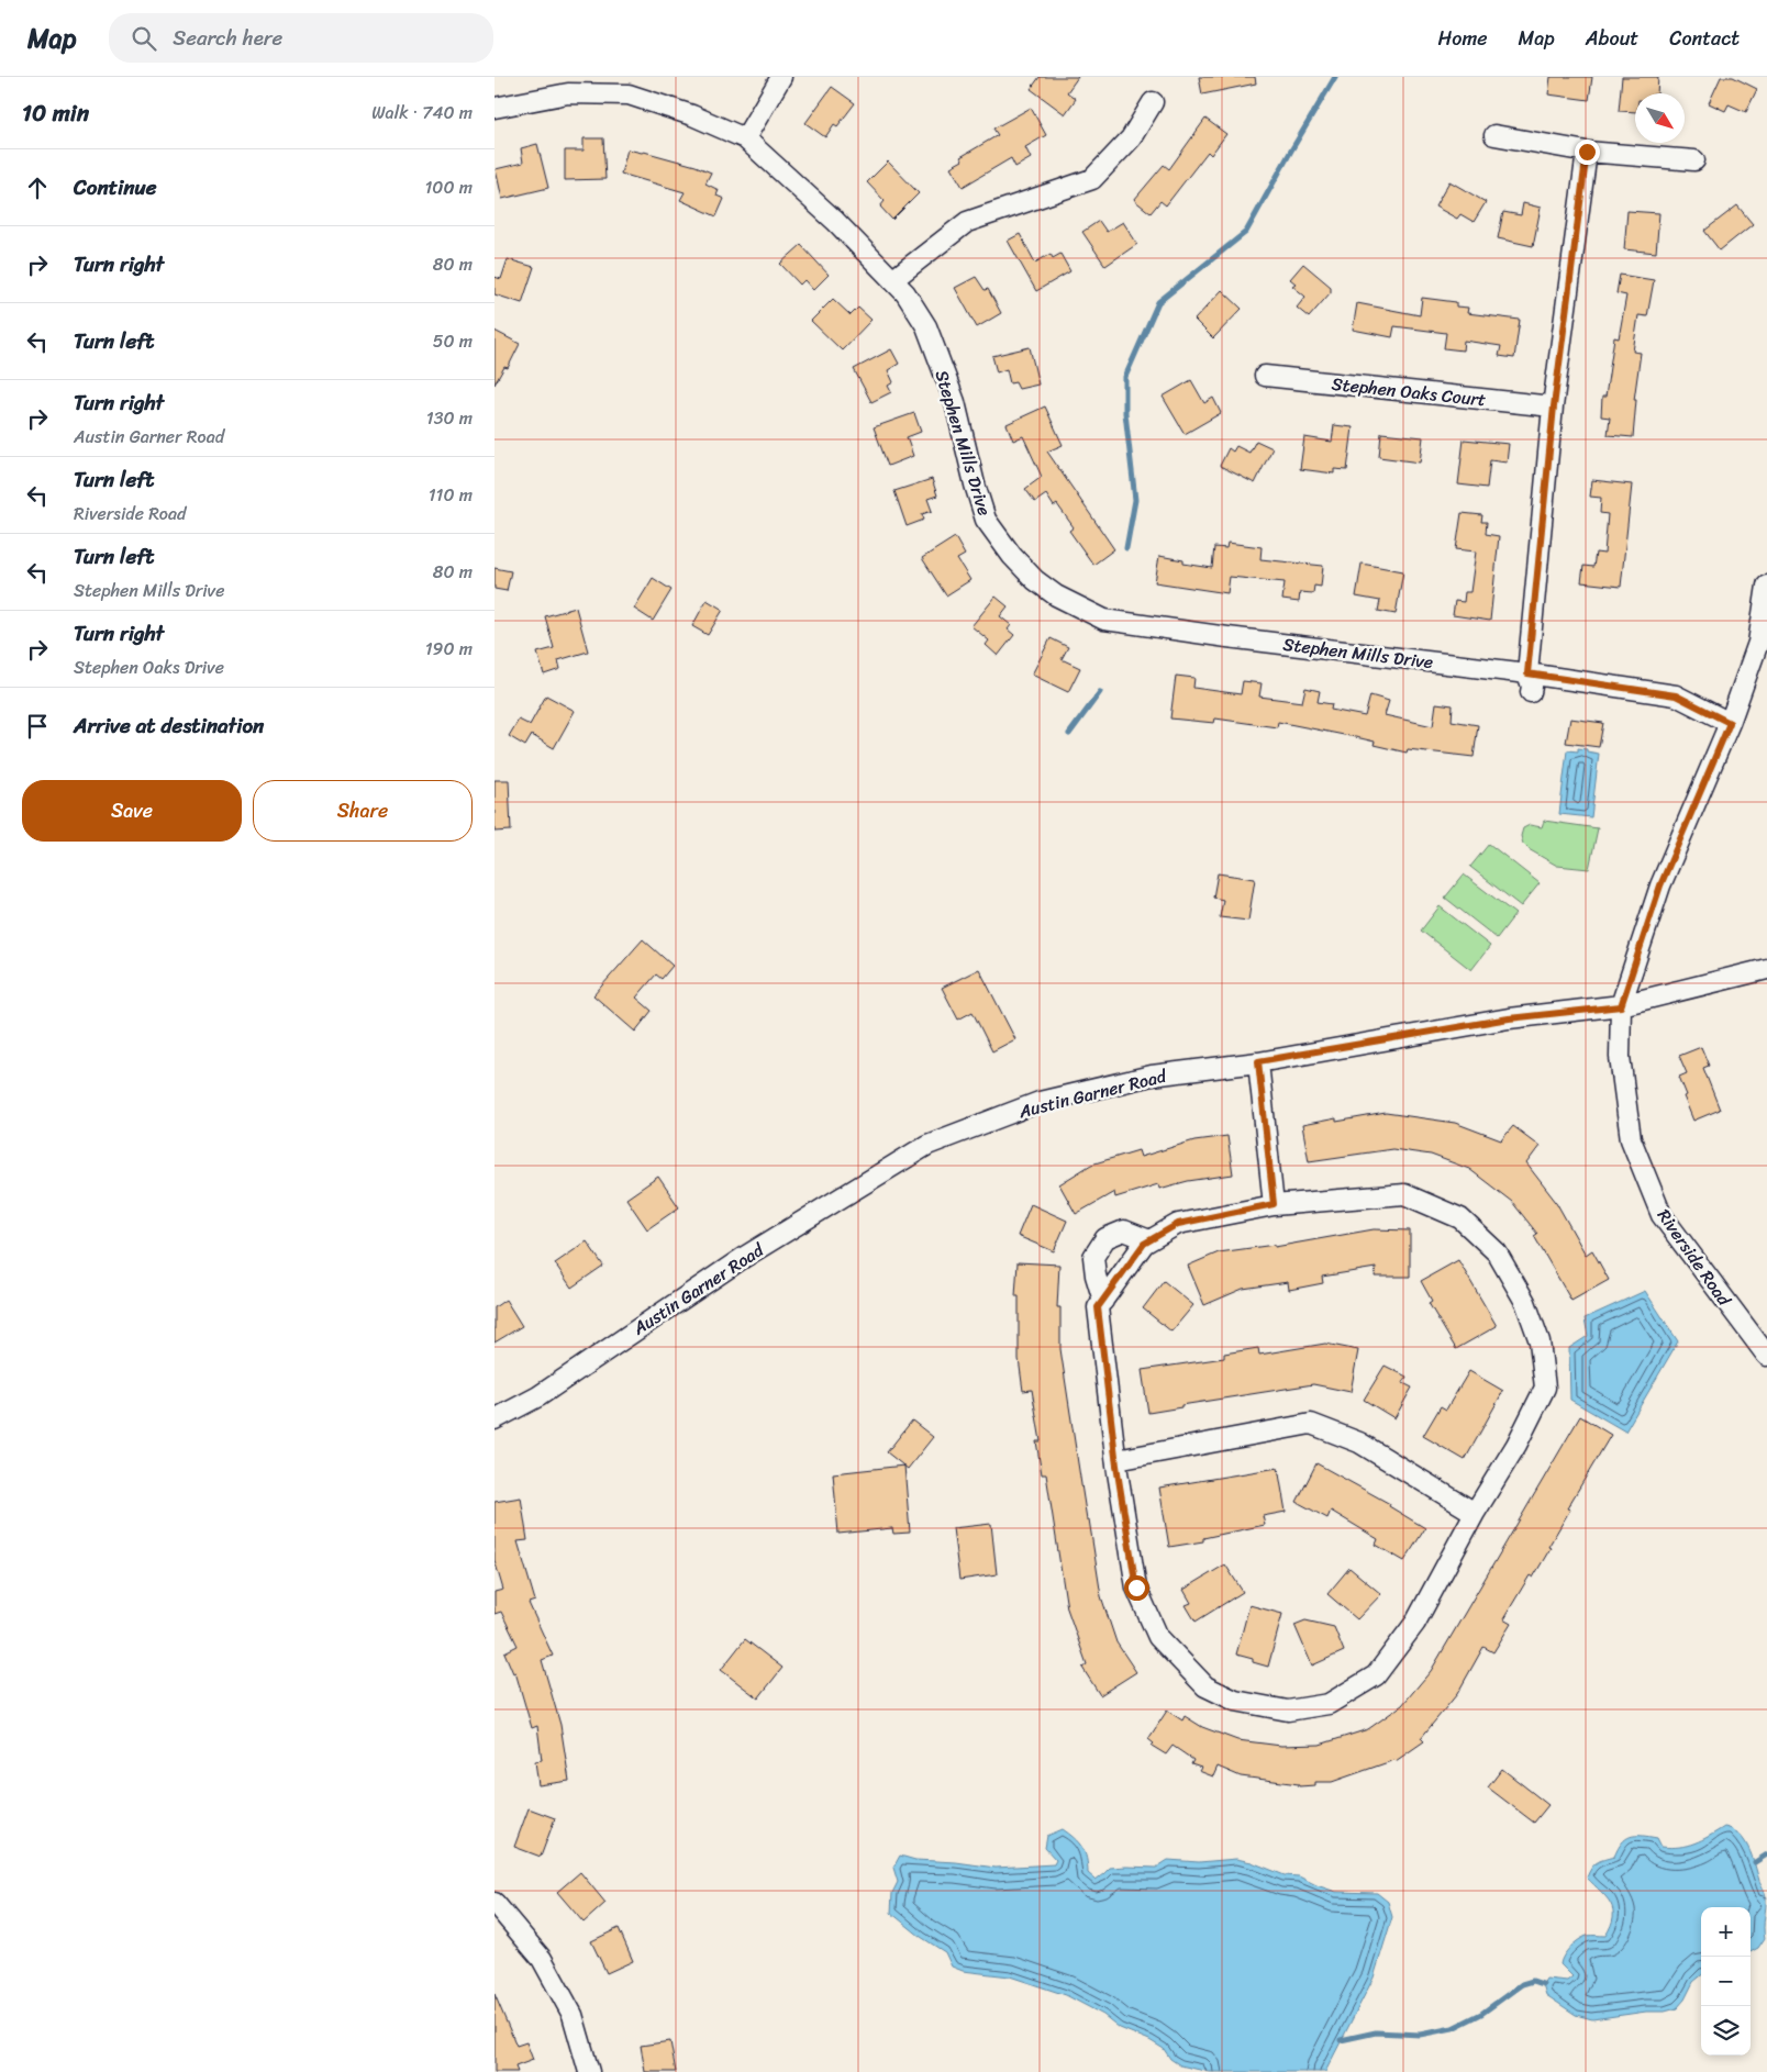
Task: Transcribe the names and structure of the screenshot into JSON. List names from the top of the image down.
{
  "streets": {
    "street": [
      "Stephen Oaks Court",
      "Stephen Mills Drive",
      "Austin Garner Road",
      "Riverside Road"
    ]
  },
  "crossings": [
    ["Stephen Mills Drive", "Riverside Road"],
    ["Austin Garner Road", "Riverside Road"]
  ],
  "north": "bottom right",
  "page": {
    "header": "Map",
    "search": "Search here",
    "nav": [
      "Home",
      "Map",
      "About",
      "Contact"
    ],
    "heading": ["10 min", "Walk · 740 m"],
    "list": [
      ["Continue", "100 m"],
      ["Turn right", "80 m"],
      ["Turn left", "50 m"],
      ["Turn right", "Austin Garner Road", "130 m"],
      ["Turn left", "Riverside Road", "110 m"],
      ["Turn left", "Stephen Mills Drive", "80 m"],
      ["Turn right", "Stephen Oaks Drive", "190 m"],
      "Arrive at destination"
    ],
    "buttons": ["Save", "Share"],
    "map_buttons": ["+", "−"]
  }
}
